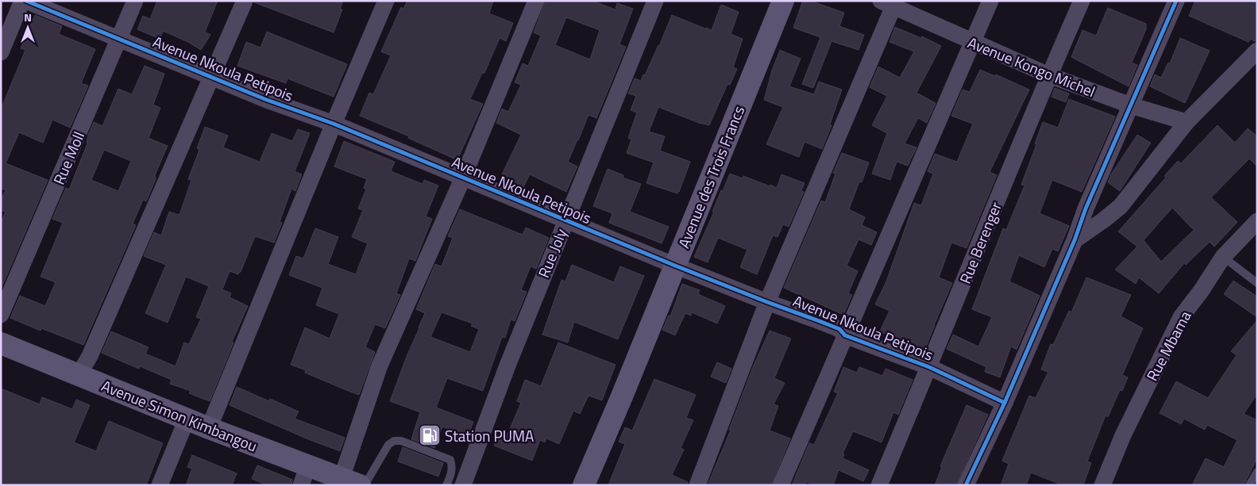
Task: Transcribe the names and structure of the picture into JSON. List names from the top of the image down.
{
  "streets": {
    "street": [
      "Avenue Kongo Michel",
      "Avenue Nkoula Petipois",
      "Rue Moll",
      "Avenue des Trois Francs",
      "Rue Berenger",
      "Rue Joly",
      "Rue Mbama",
      "Avenue Simon Kimbangou"
    ]
  },
  "crossings": [
    ["Avenue Kongo Michel", "Rue Berenger"],
    ["Avenue Nkoula Petipois", "Rue Moll"],
    ["Avenue Nkoula Petipois", "Avenue des Trois Francs"],
    ["Avenue Nkoula Petipois", "Rue Berenger"],
    ["Avenue Nkoula Petipois", "Rue Joly"]
  ],
  "places": {
    "fuel station": ["Station PUMA"]
  },
  "north": "top"
}
